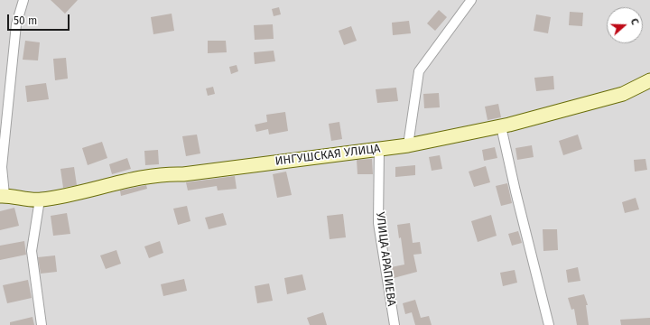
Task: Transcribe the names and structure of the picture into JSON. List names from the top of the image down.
{
  "streets": {
    "street": ["ИНГУШСКАЯ УЛИЦА", "УЛИЦА АРАПИЕВА"]
  },
  "crossings": [
    ["ИНГУШСКАЯ УЛИЦА", "УЛИЦА АРАПИЕВА"]
  ],
  "scale_bar": "50 m",
  "north": "right"
}
